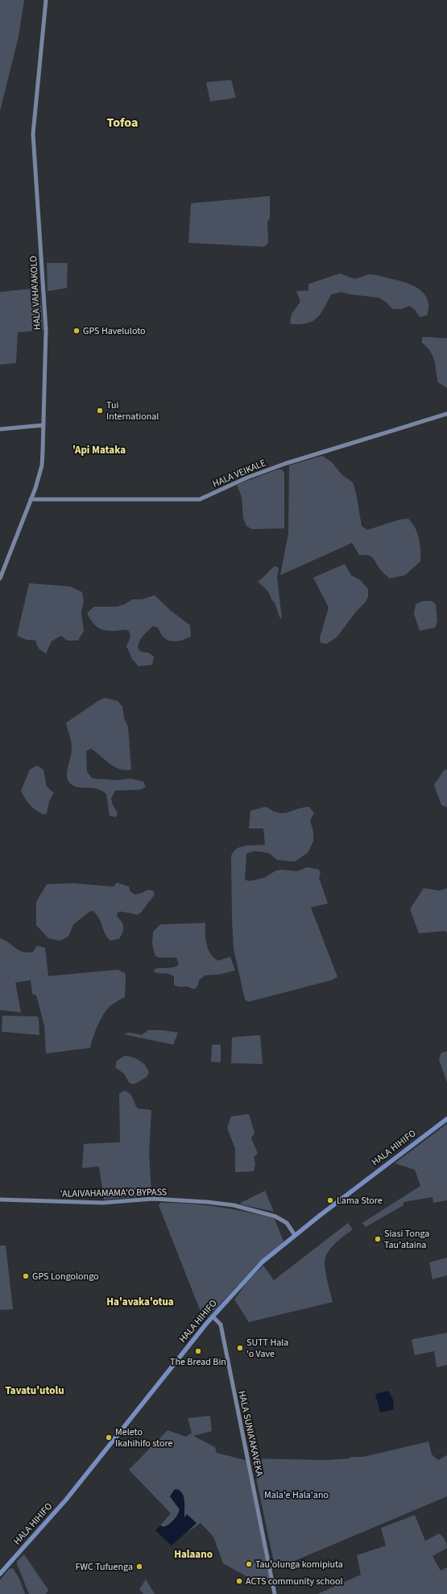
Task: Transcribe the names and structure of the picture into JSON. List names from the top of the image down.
{
  "streets": {
    "main road": [
      "HALA VAHA'AKOLO",
      "HALA VEIKALE",
      "HALA HIHIFO",
      "'ALAIVAHAMAMA'O BYPASS",
      "HALA SUNIA'AKAVEKA"
    ]
  },
  "crossings": [
    ["HALA VAHA'AKOLO", "HALA VEIKALE"],
    ["HALA HIHIFO", "'ALAIVAHAMAMA'O BYPASS"],
    ["HALA HIHIFO", "HALA SUNIA'AKAVEKA"]
  ],
  "districts": [
    "Tofoa",
    "'Api Mataka",
    "Ha'avaka'otua",
    "Tavatu'utolu",
    "Halaano"
  ],
  "parks": ["Mala'e Hala'ano"],
  "places": [
    "GPS Haveluloto",
    "Tui International",
    "Lama Store",
    "Siasi Tonga Tau'ataina",
    "GPS Longolongo",
    "SUTT Hala 'o Vave",
    "The Bread Bin",
    "Meleto Ikahihifo store",
    "Tauʻolunga komipiuta",
    "FWC Tufuenga",
    "ACTS community school"
  ]
}
